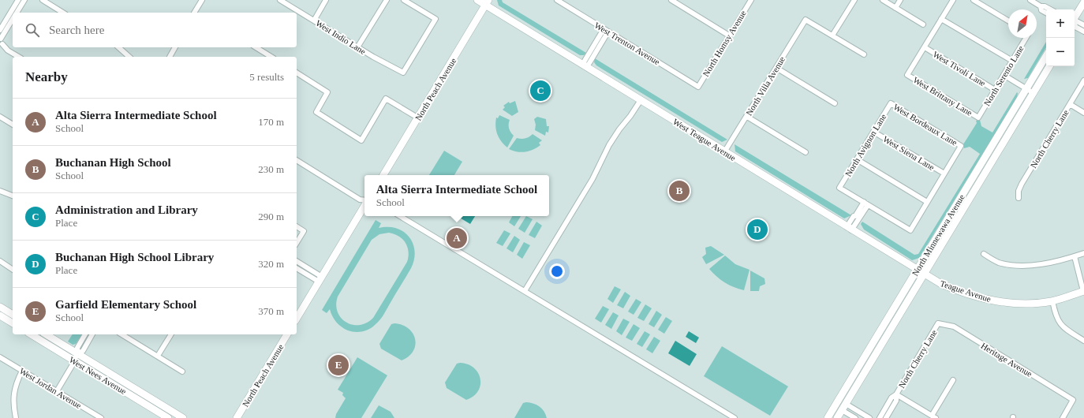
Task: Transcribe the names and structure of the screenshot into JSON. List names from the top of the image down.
{
  "streets": {
    "main road": [
      "North Peach Avenue",
      "West Teague Avenue",
      "North Minnewawa Avenue",
      "Teague Avenue",
      "West Nees Avenue"
    ],
    "street": [
      "West Indio Lane",
      "West Trenton Avenue",
      "North Homsy Avenue",
      "West Tivoli Lane",
      "North Serento Lane",
      "North Villa Avenue",
      "West Brittany Lane",
      "West Bordeaux Lane",
      "North Cherry Lane",
      "North Avignon Lane",
      "West Siena Lane",
      "Heritage Avenue",
      "West Jordan Avenue"
    ]
  },
  "crossings": [
    ["West Trenton Avenue", "North Homsy Avenue"],
    ["West Tivoli Lane", "North Serento Lane"],
    ["West Tivoli Lane", "West Brittany Lane"],
    ["North Serento Lane", "West Brittany Lane"],
    ["North Villa Avenue", "West Teague Avenue"],
    ["North Peach Avenue", "West Teague Avenue"],
    ["West Bordeaux Lane", "North Avignon Lane"],
    ["West Bordeaux Lane", "West Siena Lane"],
    ["North Cherry Lane", "Heritage Avenue"],
    ["West Teague Avenue", "North Minnewawa Avenue"],
    ["West Teague Avenue", "Teague Avenue"],
    ["North Avignon Lane", "West Siena Lane"],
    ["North Minnewawa Avenue", "Teague Avenue"]
  ],
  "north": "top right",
  "page": {
    "map_buttons": ["+", "−"],
    "search": "Search here",
    "heading": ["Nearby", "5 results"],
    "pins": [
      "C",
      "B",
      "D",
      "A",
      "E"
    ],
    "list": [
      {
        "mark": "A",
        "name": "Alta Sierra Intermediate School",
        "note": "School",
        "value": "170 m"
      },
      {
        "mark": "B",
        "name": "Buchanan High School",
        "note": "School",
        "value": "230 m"
      },
      {
        "mark": "C",
        "name": "Administration and Library",
        "note": "Place",
        "value": "290 m"
      },
      {
        "mark": "D",
        "name": "Buchanan High School Library",
        "note": "Place",
        "value": "320 m"
      },
      {
        "mark": "E",
        "name": "Garfield Elementary School",
        "note": "School",
        "value": "370 m"
      }
    ],
    "popup": ["Alta Sierra Intermediate School", "School"]
  }
}
